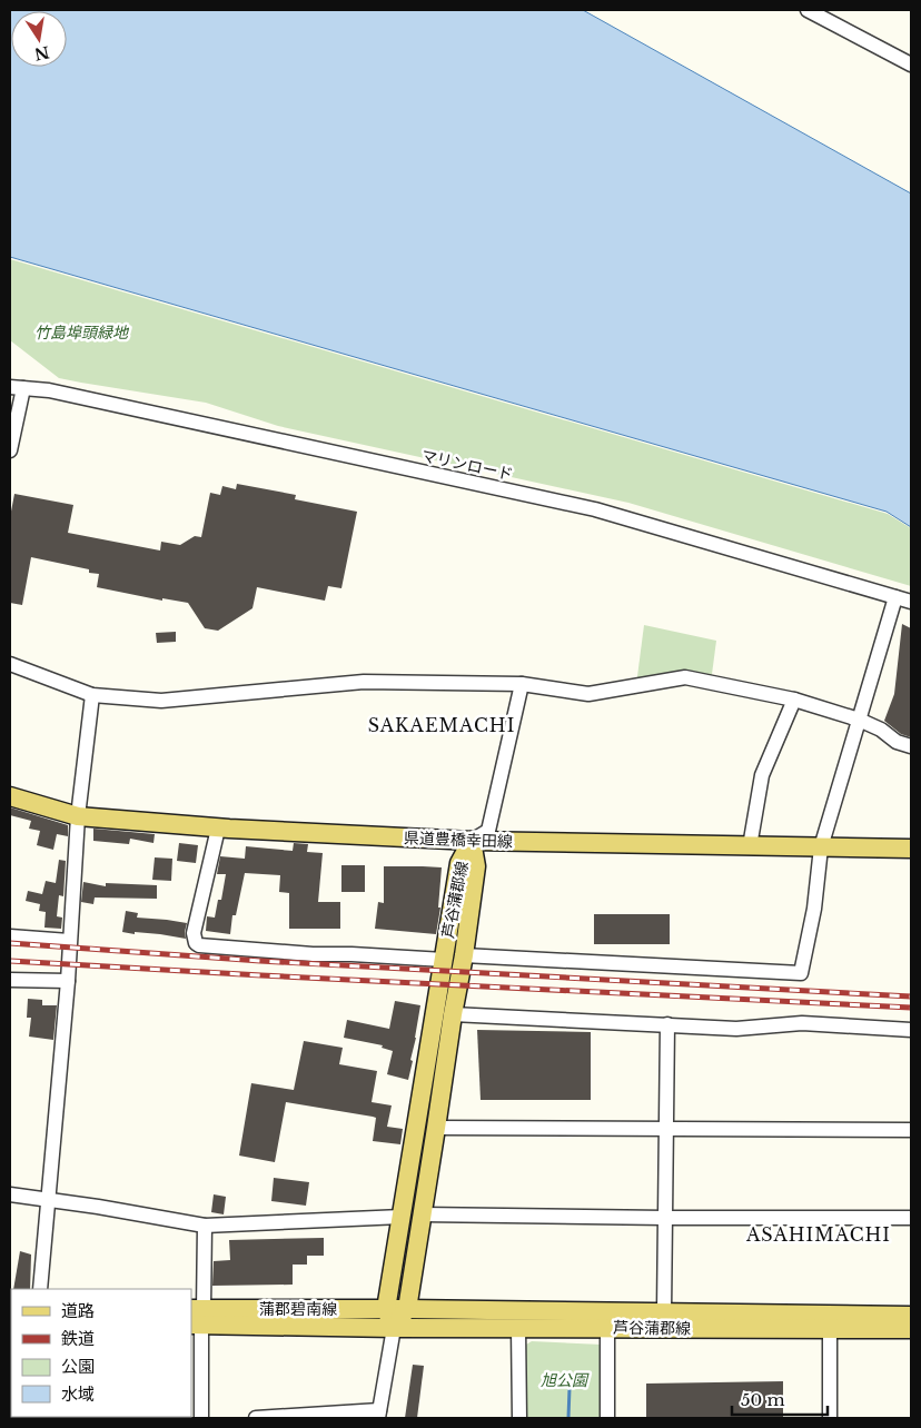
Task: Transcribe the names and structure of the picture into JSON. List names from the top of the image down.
{
  "streets": {
    "main road": ["県道豊橋幸田線", "芦谷蒲郡線", "蒲郡碧南線"],
    "street": ["マリンロード"]
  },
  "crossings": [
    ["県道豊橋幸田線", "芦谷蒲郡線"],
    ["芦谷蒲郡線", "蒲郡碧南線"]
  ],
  "districts": ["SAKAEMACHI", "ASAHIMACHI"],
  "parks": ["竹島埠頭緑地", "旭公園"],
  "legend": [
    "道路",
    "鉄道",
    "公園",
    "水域"
  ],
  "scale_bar": "50 m",
  "north": "bottom"
}
